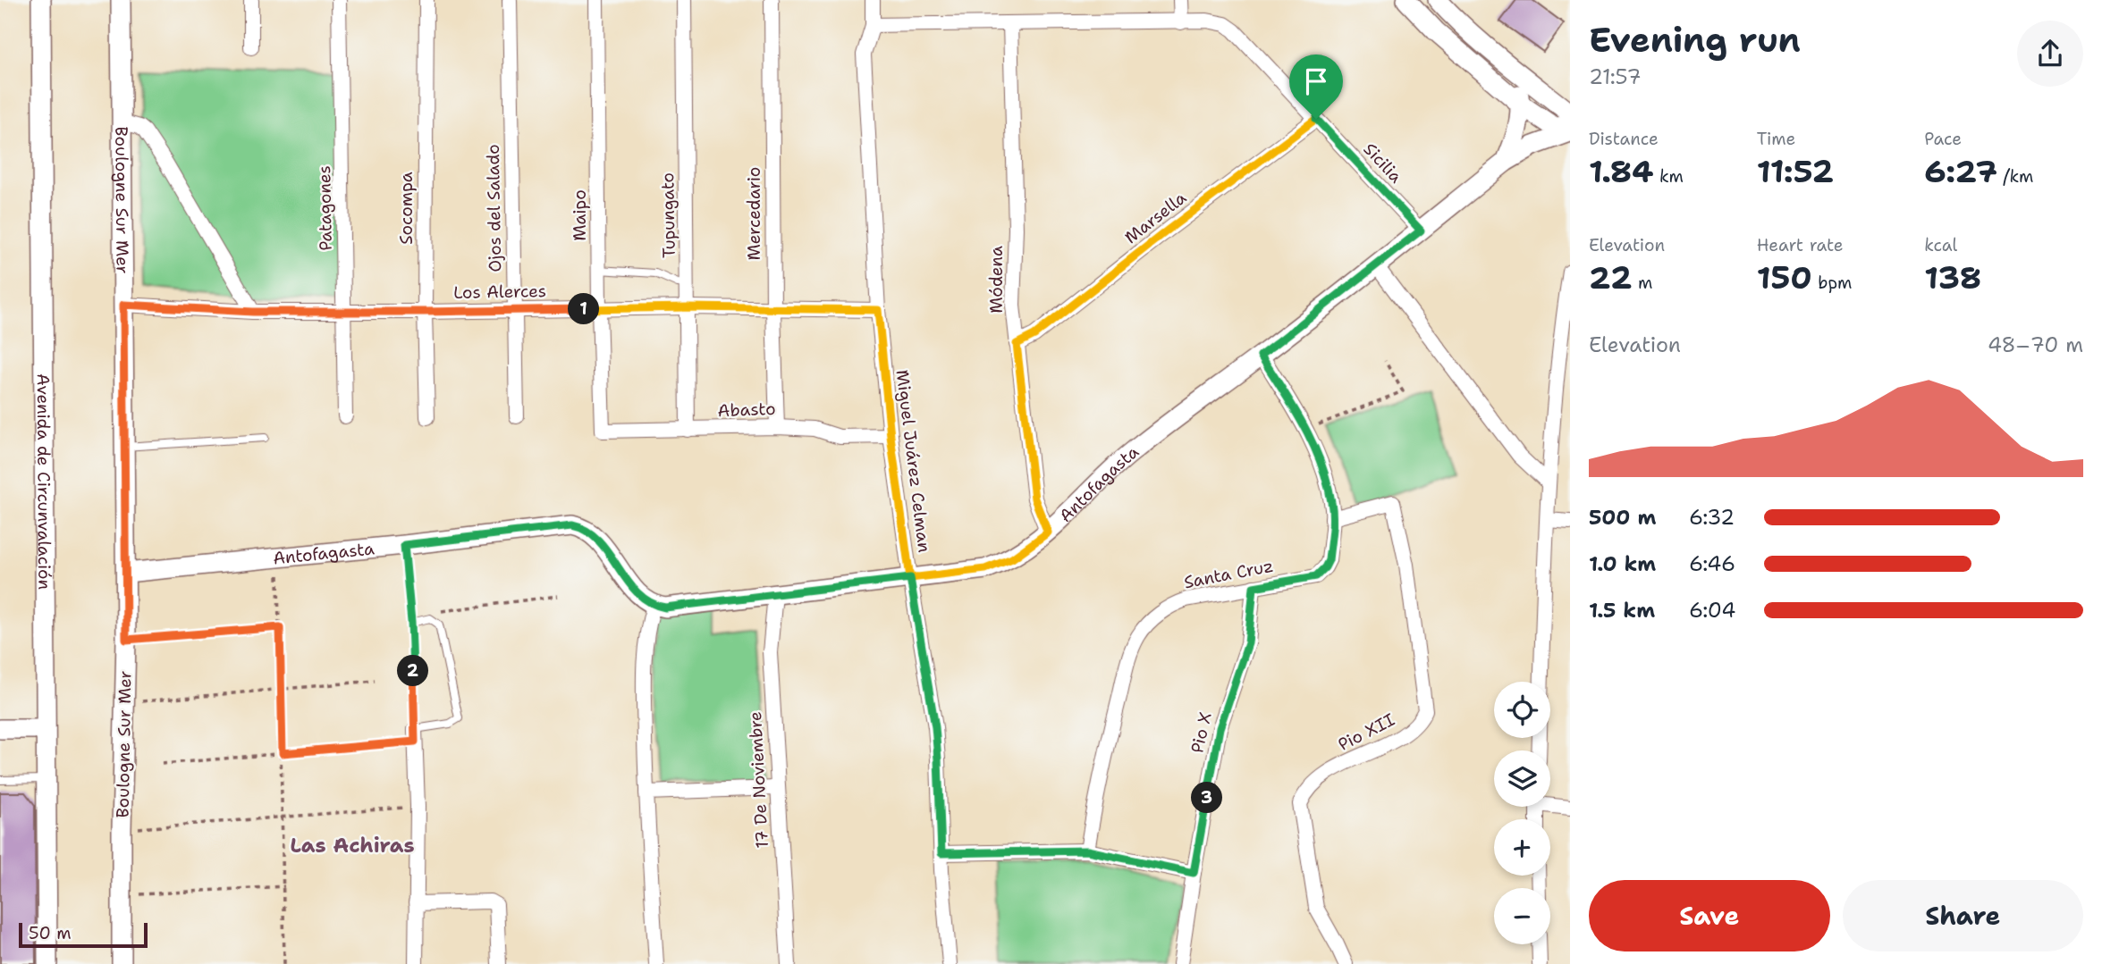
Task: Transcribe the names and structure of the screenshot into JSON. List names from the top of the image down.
{
  "streets": {
    "street": [
      "Sicilia",
      "Boulogne Sur Mer",
      "Patagones",
      "Socompa",
      "Ojos del Salado",
      "Mercedario",
      "Maipo",
      "Tupungato",
      "Marsella",
      "Módena",
      "Los Alerces",
      "Abasto",
      "Miguel Juárez Celman",
      "Avenida de Circunvalación",
      "Antofagasta",
      "Santa Cruz",
      "Pio XII",
      "Pio X",
      "17 De Noviembre"
    ]
  },
  "crossings": [
    ["Sicilia", "Marsella"],
    ["Sicilia", "Módena"],
    ["Sicilia", "Miguel Juárez Celman"],
    ["Sicilia", "Antofagasta"],
    ["Boulogne Sur Mer", "Los Alerces"],
    ["Boulogne Sur Mer", "Antofagasta"],
    ["Patagones", "Los Alerces"],
    ["Socompa", "Los Alerces"],
    ["Ojos del Salado", "Los Alerces"],
    ["Mercedario", "Los Alerces"],
    ["Mercedario", "Abasto"],
    ["Maipo", "Los Alerces"],
    ["Maipo", "Abasto"],
    ["Tupungato", "Los Alerces"],
    ["Tupungato", "Abasto"],
    ["Marsella", "Módena"],
    ["Módena", "Antofagasta"],
    ["Los Alerces", "Miguel Juárez Celman"],
    ["Abasto", "Miguel Juárez Celman"],
    ["Miguel Juárez Celman", "Antofagasta"],
    ["Antofagasta", "Santa Cruz"],
    ["Antofagasta", "17 De Noviembre"],
    ["Santa Cruz", "Pio XII"],
    ["Santa Cruz", "Pio X"]
  ],
  "districts": ["Las Achiras"],
  "scale_bar": "50 m",
  "page": {
    "heading": ["Evening run", "21:57"],
    "stats": [
      ["Distance", "1.84 km"],
      ["Time", "11:52"],
      ["Pace", "6:27 /km"],
      ["Elevation", "22 m"],
      ["Heart rate", "150 bpm"],
      ["kcal", "138"]
    ],
    "pins": ["1", "2", "3"],
    "chart": ["Elevation", "48–70 m"],
    "list": [
      {
        "name": "500 m",
        "note": "6:32"
      },
      {
        "name": "1.0 km",
        "note": "6:46"
      },
      {
        "name": "1.5 km",
        "note": "6:04"
      }
    ],
    "map_buttons": ["+", "−"],
    "buttons": ["Save", "Share"],
    "scale": "50 m"
  }
}
